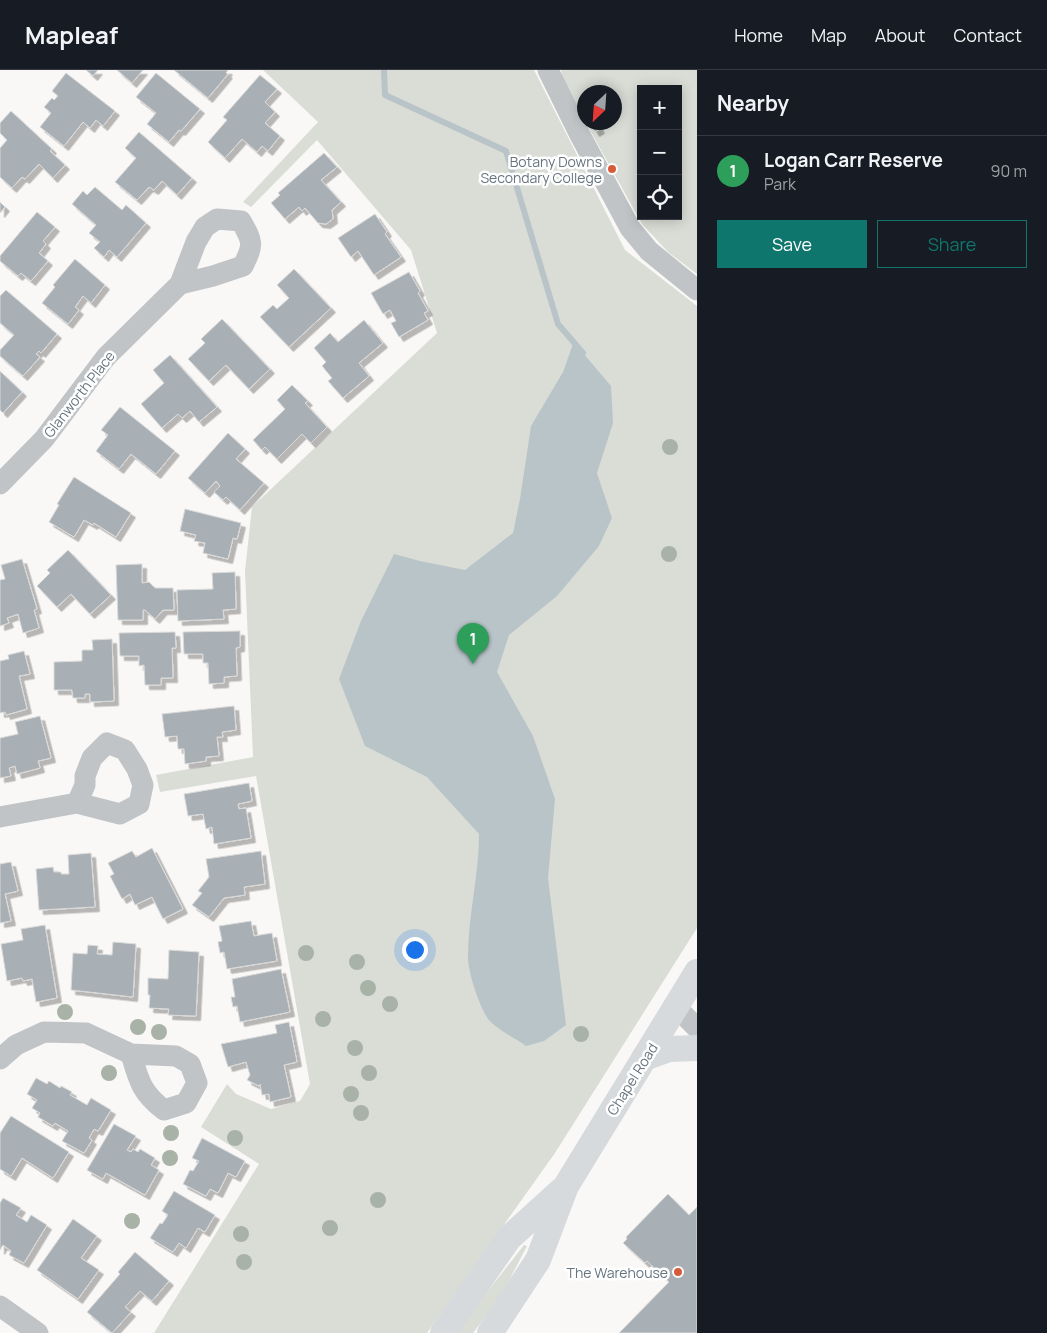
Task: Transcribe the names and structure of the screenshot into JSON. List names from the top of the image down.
{
  "streets": {
    "main road": ["Chapel Road"],
    "street": ["Glanworth Place"]
  },
  "places": ["Botany Downs Secondary College", "The Warehouse"],
  "north": "bottom left",
  "page": {
    "header": "Mapleaf",
    "nav": [
      "Home",
      "Map",
      "About",
      "Contact"
    ],
    "heading": "Nearby",
    "map_buttons": ["+", "−"],
    "list": [
      {
        "mark": "1",
        "name": "Logan Carr Reserve",
        "note": "Park",
        "value": "90 m"
      }
    ],
    "buttons": ["Save", "Share"],
    "pins": "1"
  }
}
